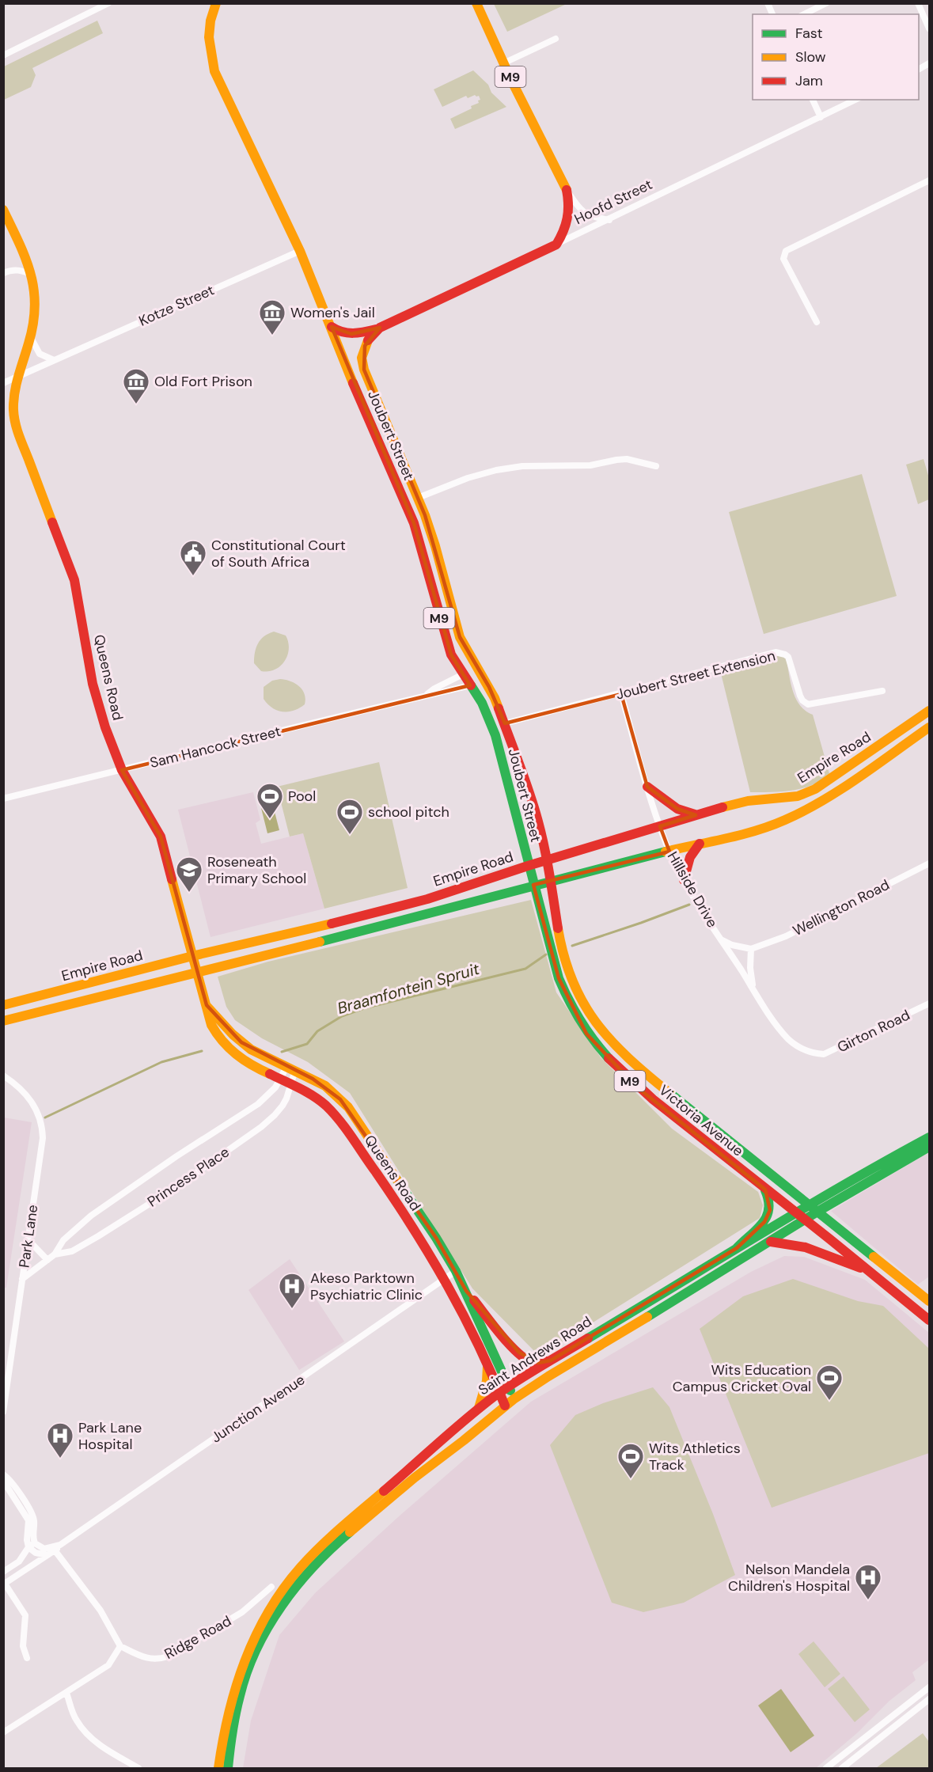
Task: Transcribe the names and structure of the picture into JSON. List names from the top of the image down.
{
  "streets": {
    "main road": [
      "M9",
      "Hoofd Street",
      "Joubert Street",
      "Queens Road",
      "Empire Road",
      "Victoria Avenue",
      "Saint Andrews Road"
    ],
    "street": [
      "Kotze Street",
      "Joubert Street Extension",
      "Sam Hancock Street",
      "Hillside Drive",
      "Wellington Road",
      "Girton Road",
      "Princess Place",
      "Park Lane",
      "Junction Avenue",
      "Ridge Road"
    ]
  },
  "crossings": [
    ["M9", "Hoofd Street"],
    ["Hoofd Street", "Joubert Street"],
    ["Kotze Street", "Joubert Street"],
    ["Kotze Street", "Queens Road"],
    ["Joubert Street", "Joubert Street Extension"],
    ["Joubert Street", "Sam Hancock Street"],
    ["Joubert Street", "Empire Road"],
    ["Joubert Street", "Victoria Avenue"],
    ["Joubert Street Extension", "Hillside Drive"],
    ["Queens Road", "Sam Hancock Street"],
    ["Queens Road", "Empire Road"],
    ["Queens Road", "Princess Place"],
    ["Queens Road", "Saint Andrews Road"],
    ["Queens Road", "Junction Avenue"],
    ["Empire Road", "Hillside Drive"],
    ["Empire Road", "Victoria Avenue"],
    ["Hillside Drive", "Girton Road"],
    ["Victoria Avenue", "Saint Andrews Road"],
    ["Princess Place", "Park Lane"]
  ],
  "water": ["Braamfontein Spruit"],
  "places": {
    "museum": ["Women's Jail", "Old Fort Prison"],
    "public building": ["Constitutional Court of South Africa"],
    "sports": [
      "Pool",
      "school pitch",
      "Wits Education Campus Cricket Oval",
      "Wits Athletics Track"
    ],
    "school or university": ["Roseneath Primary School"],
    "hospital": ["Akeso Parktown Psychiatric Clinic", "Park Lane Hospital", "Nelson Mandela Children's Hospital"]
  },
  "legend": ["Fast", "Slow", "Jam"]
}
